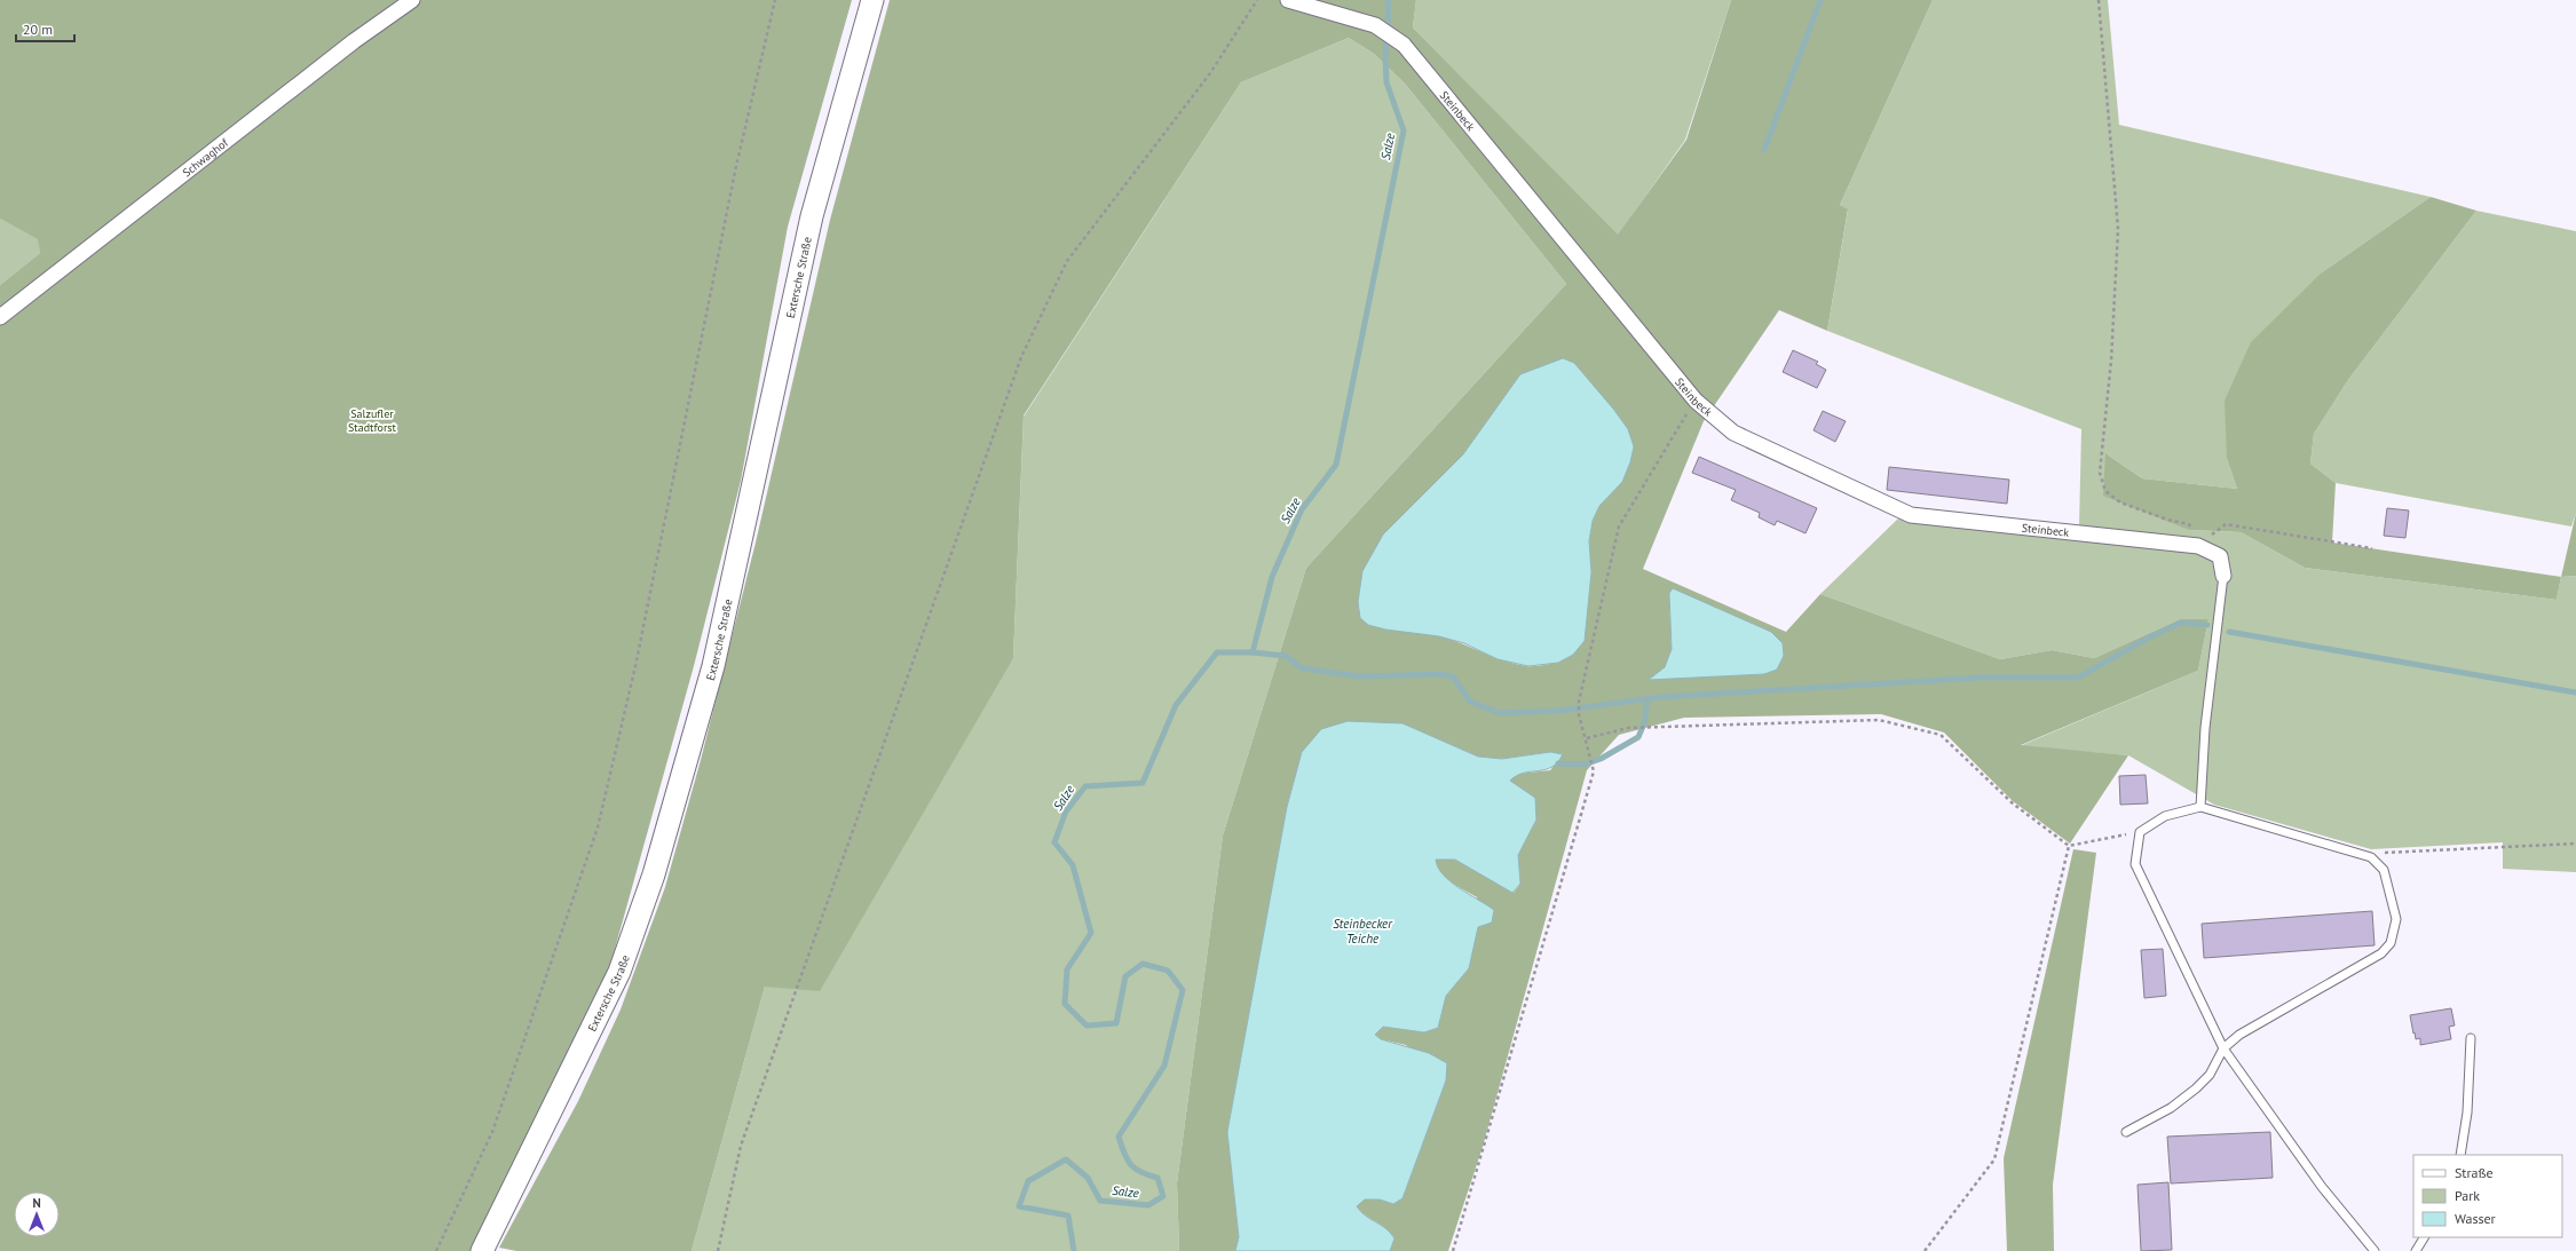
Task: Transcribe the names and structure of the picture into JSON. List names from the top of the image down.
{
  "streets": {
    "main road": ["Extersche Straße"],
    "street": ["Steinbeck", "Schwaghof"]
  },
  "water": ["Salze", "Steinbecker Teiche"],
  "parks": ["Salzufler Stadtforst"],
  "legend": ["Straße", "Park", "Wasser"],
  "scale_bar": "20 m",
  "north": "top"
}
